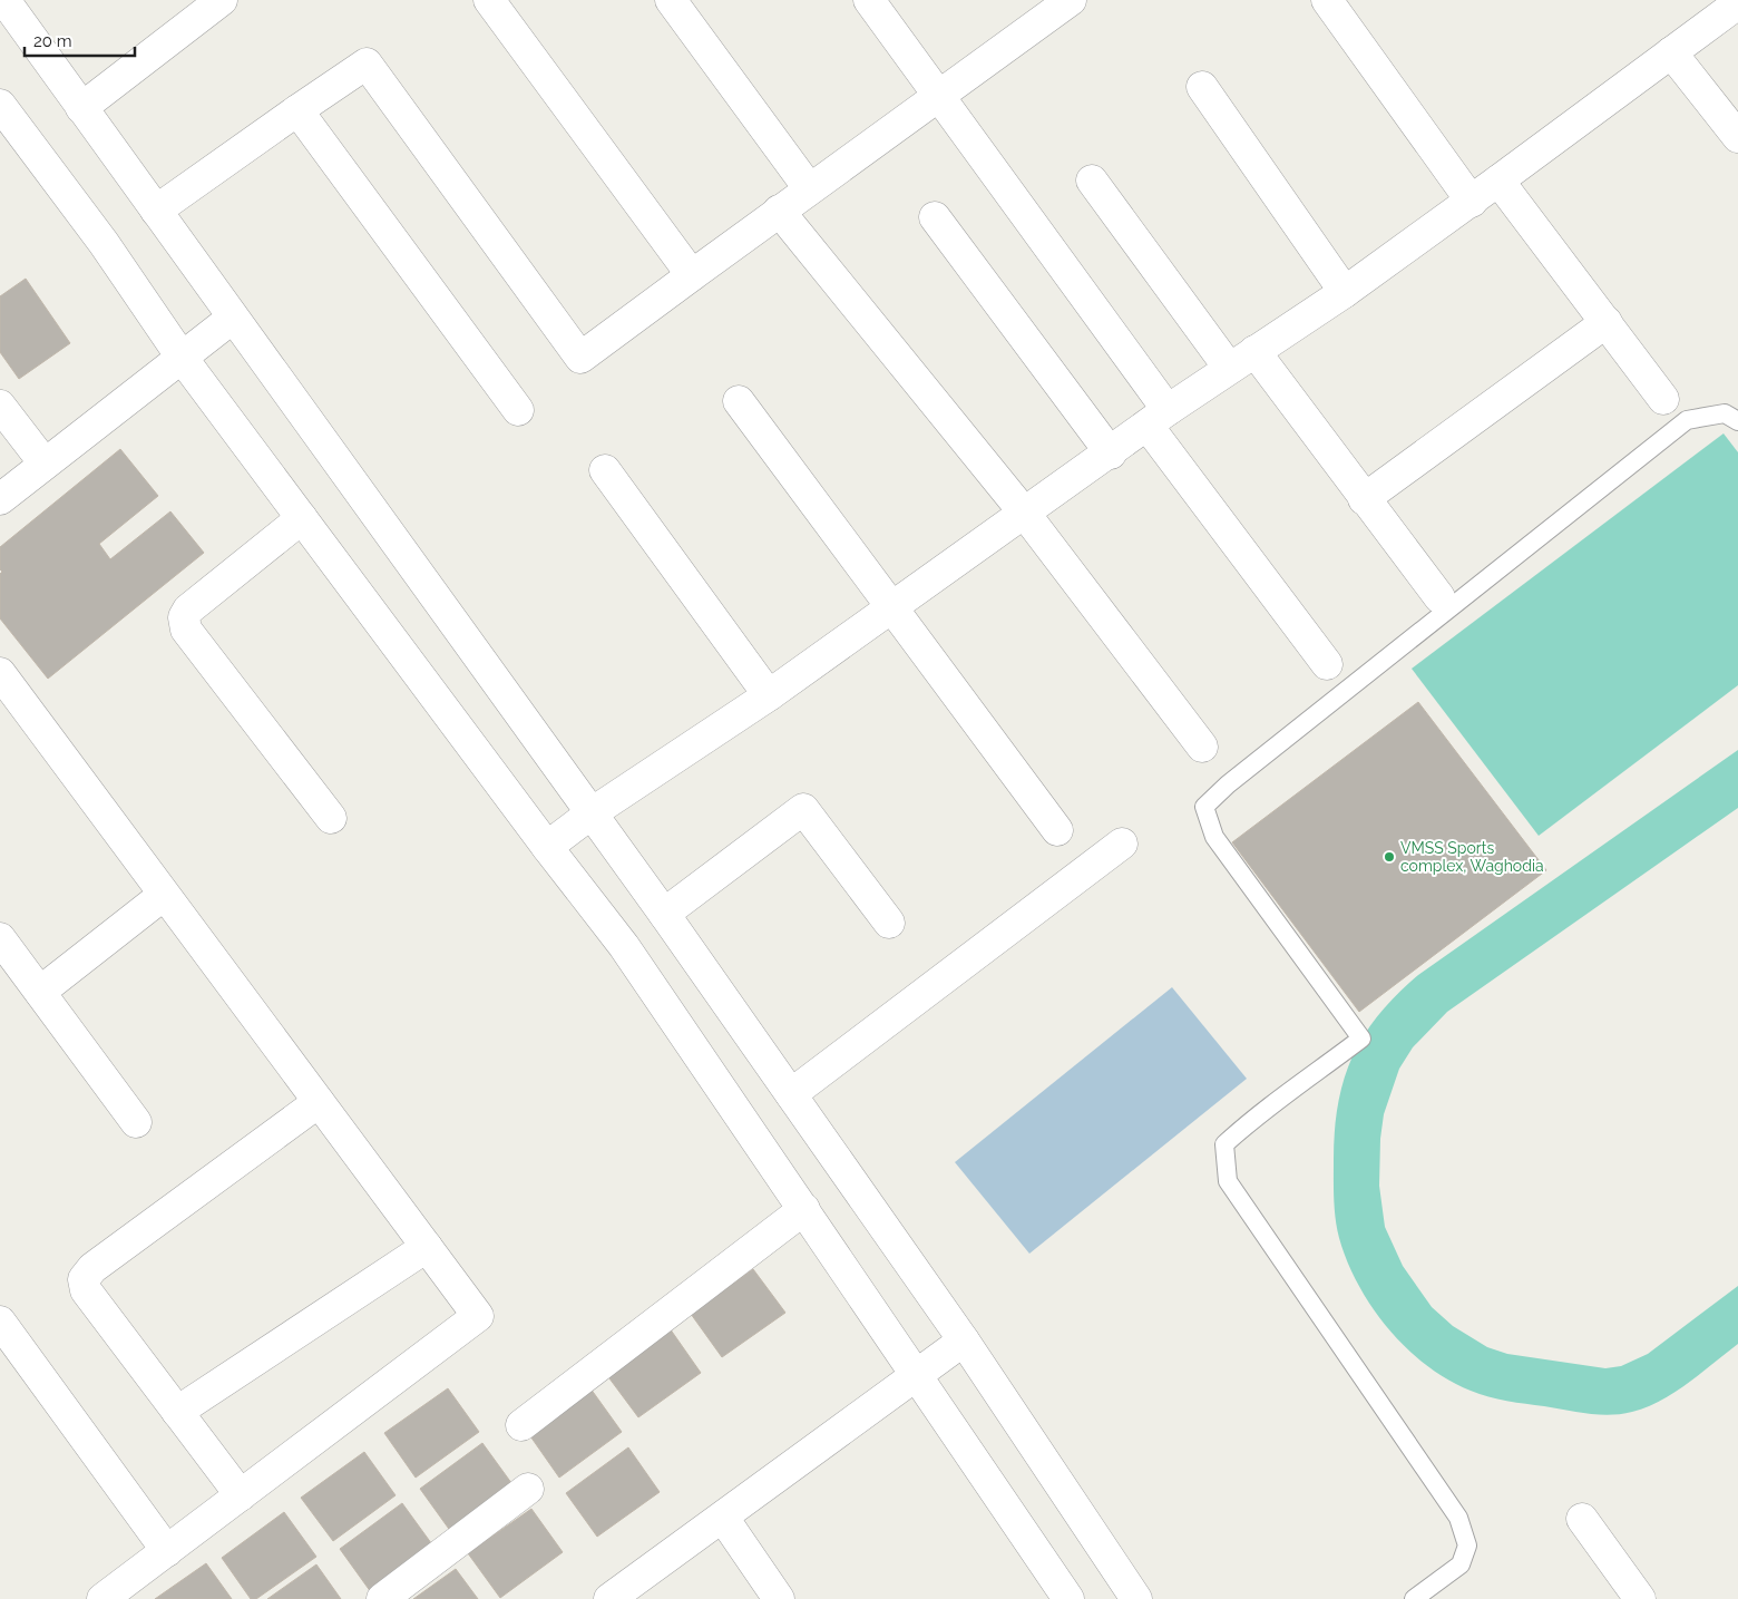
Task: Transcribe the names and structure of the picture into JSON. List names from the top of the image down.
{
  "places": ["VMSS Sports complex, Waghodia"],
  "scale_bar": "20 m"
}
